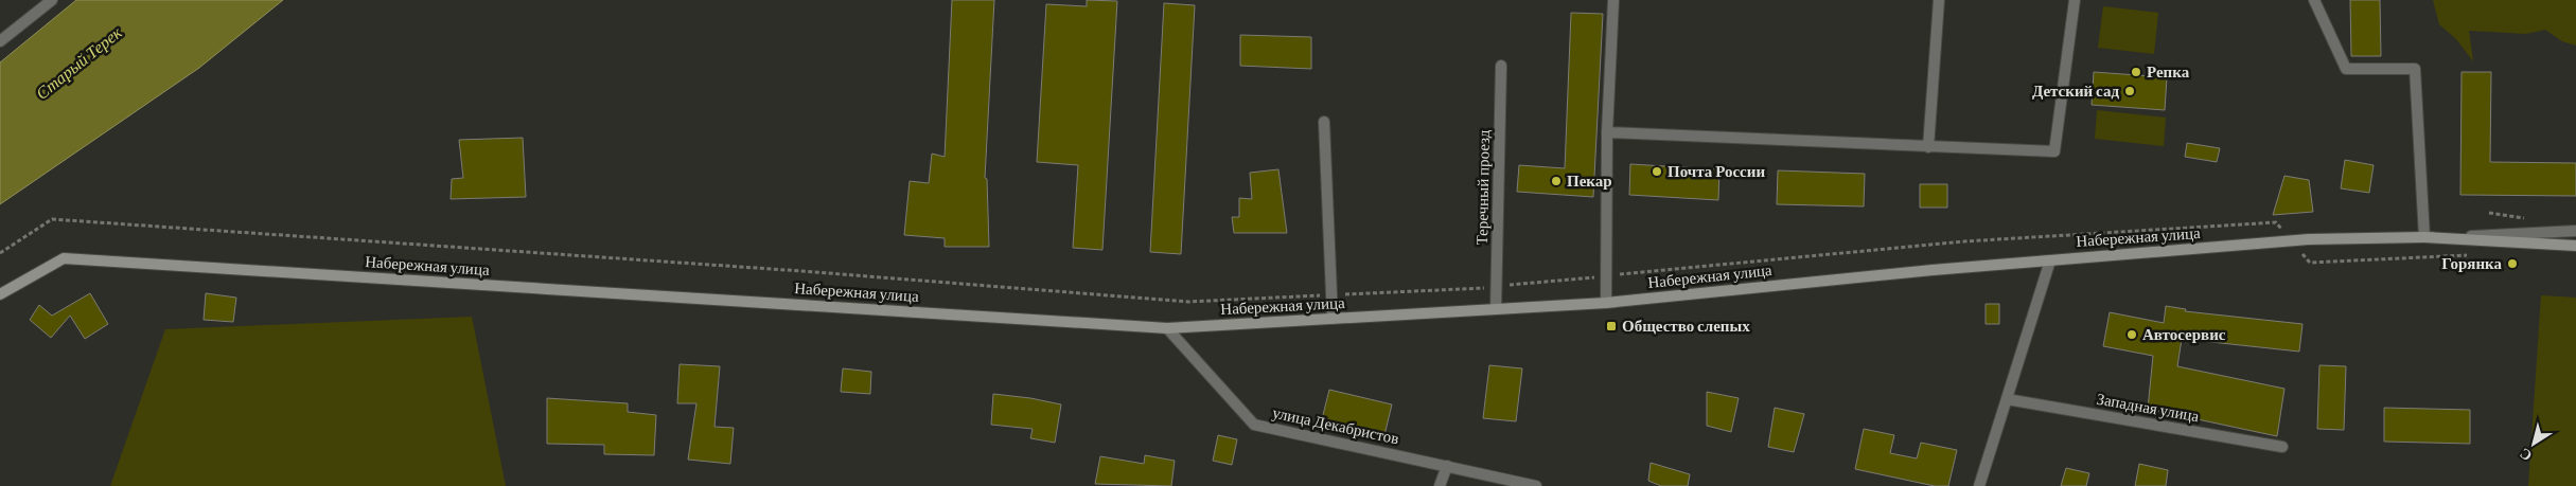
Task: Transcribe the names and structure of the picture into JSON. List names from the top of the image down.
{
  "streets": {
    "main road": ["Набережная улица"],
    "street": ["Теречный проезд", "Западная улица", "улица Декабристов"]
  },
  "crossings": [
    ["Теречный проезд", "Набережная улица"],
    ["Набережная улица", "улица Декабристов"]
  ],
  "water": ["Старый Терек"],
  "places": {
    "other": [
      "Репка",
      "Детский сад",
      "Почта России",
      "Пекар",
      "Горянка",
      "Автосервис"
    ],
    "transit": ["Общество слепых"]
  },
  "north": "bottom left"
}
